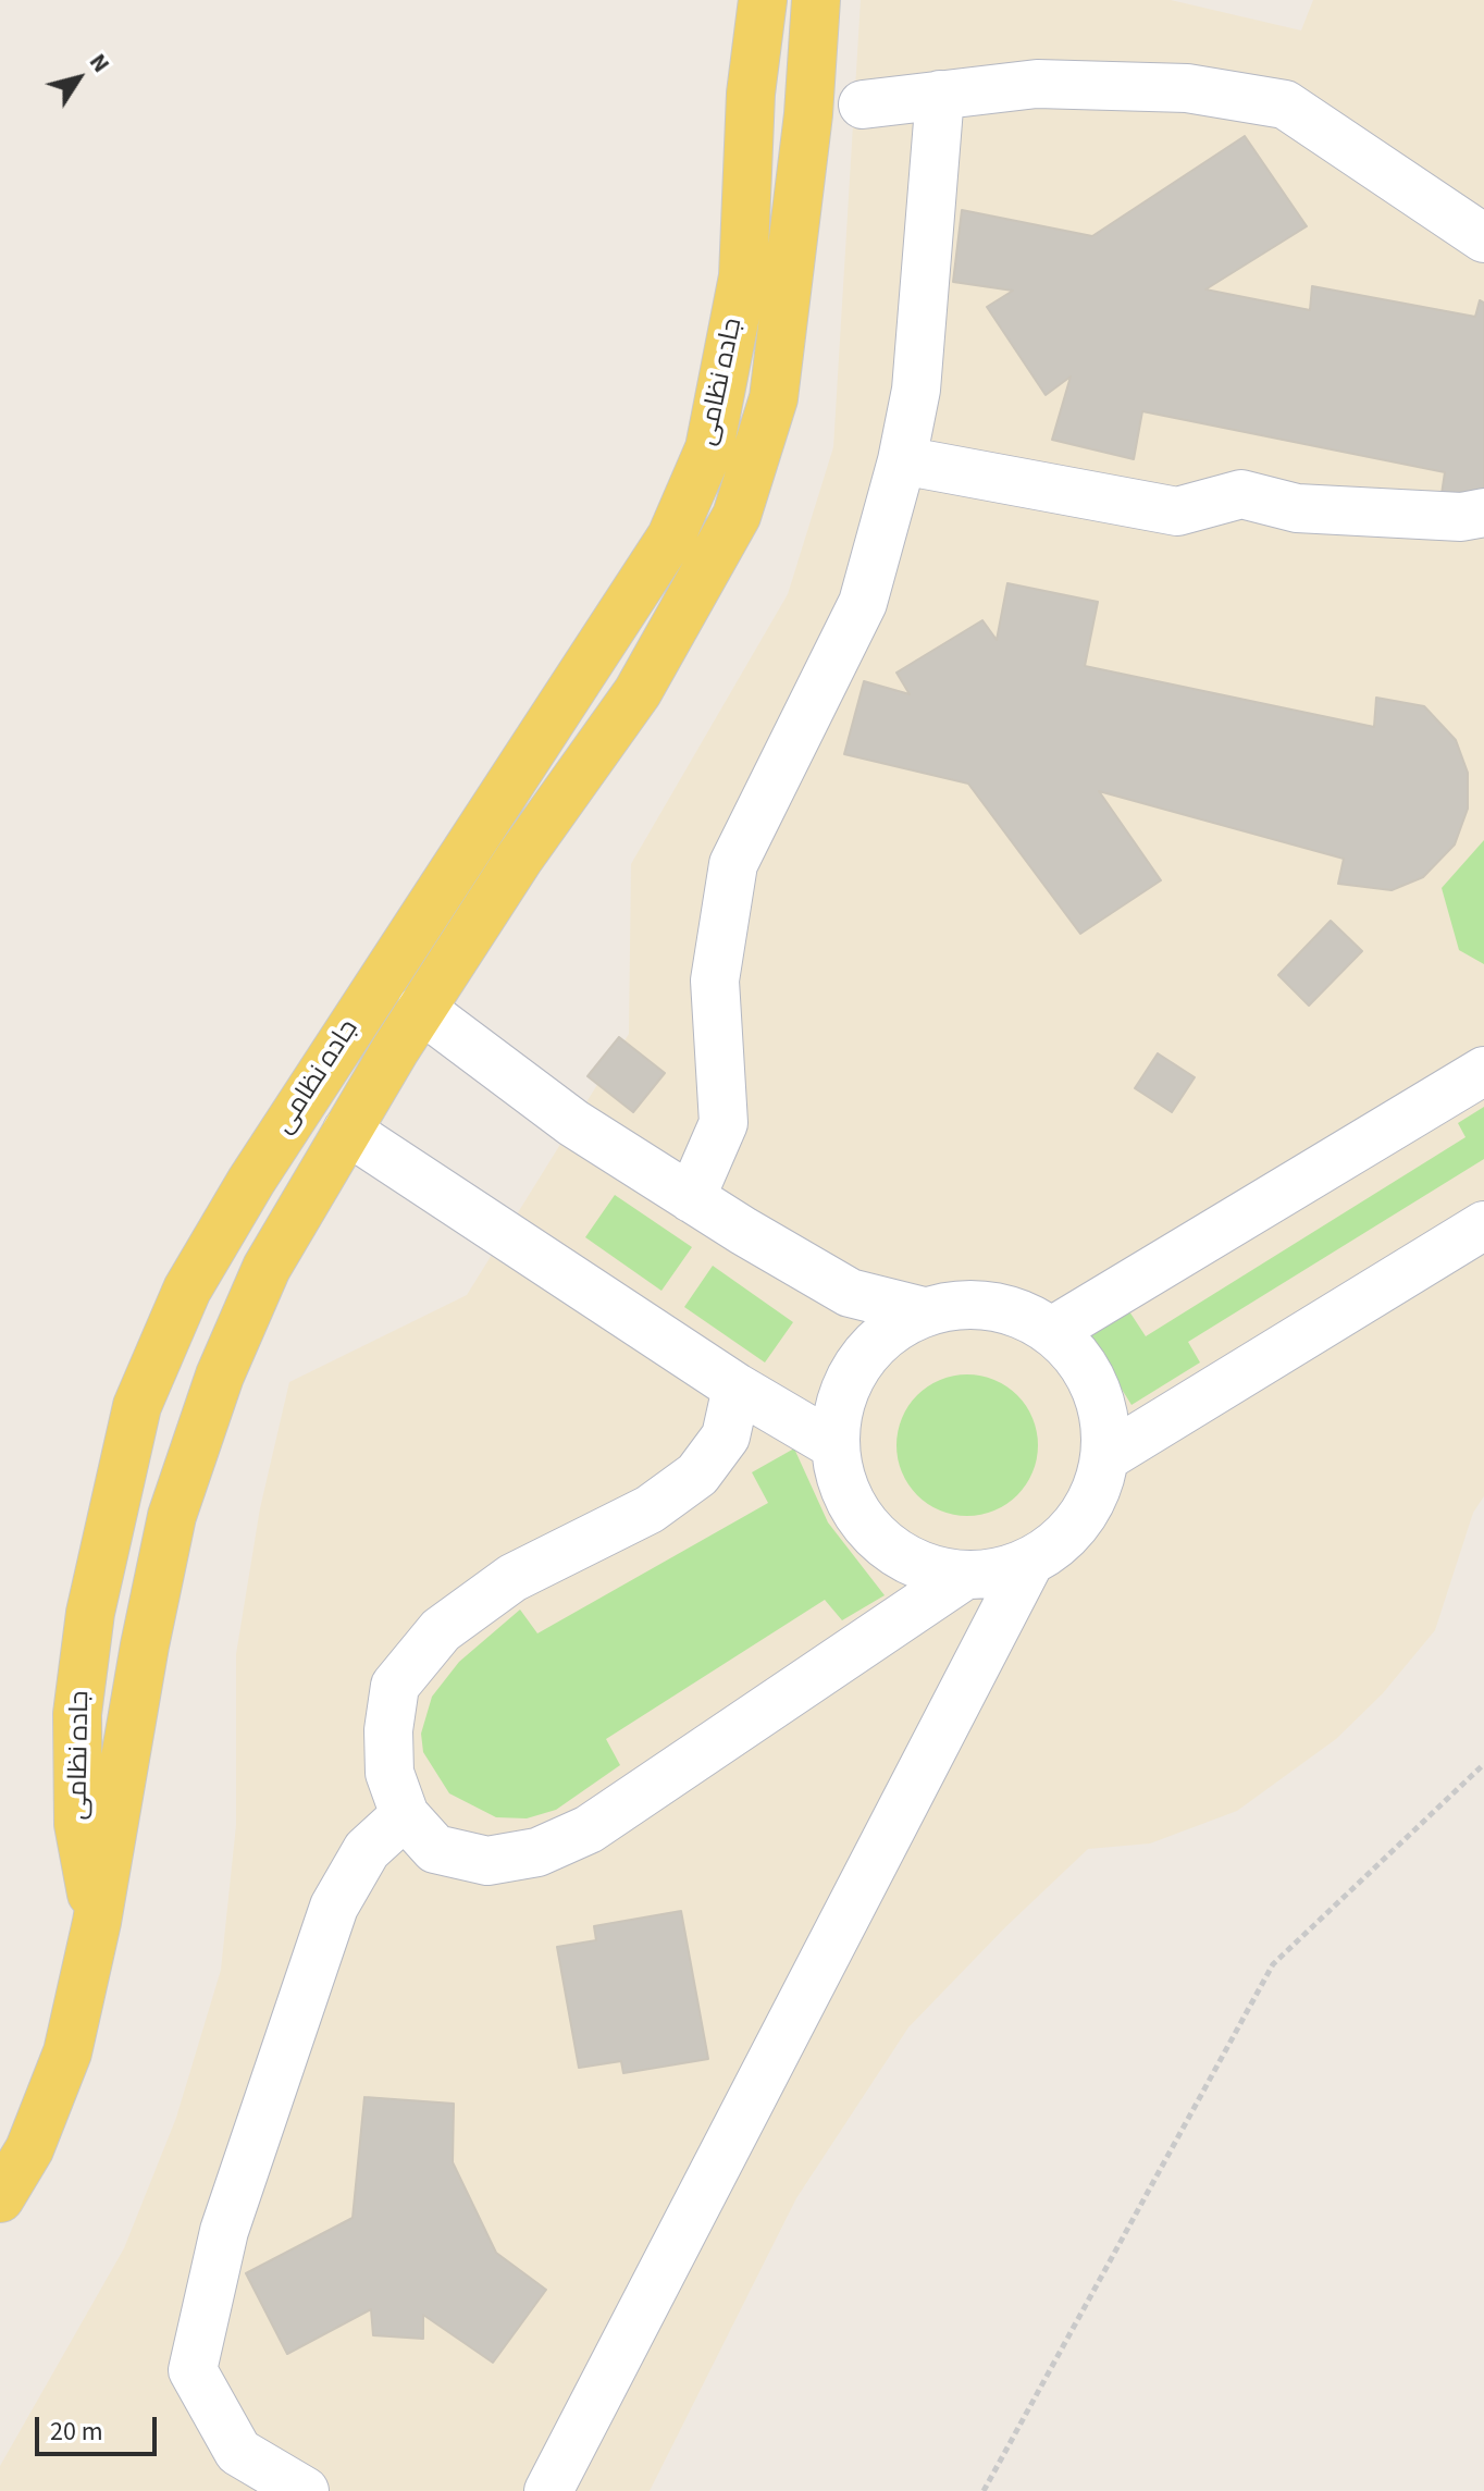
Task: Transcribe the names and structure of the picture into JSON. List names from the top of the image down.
{
  "streets": {
    "main road": ["جاده نظامی"]
  },
  "scale_bar": "20 m",
  "north": "top right"
}
